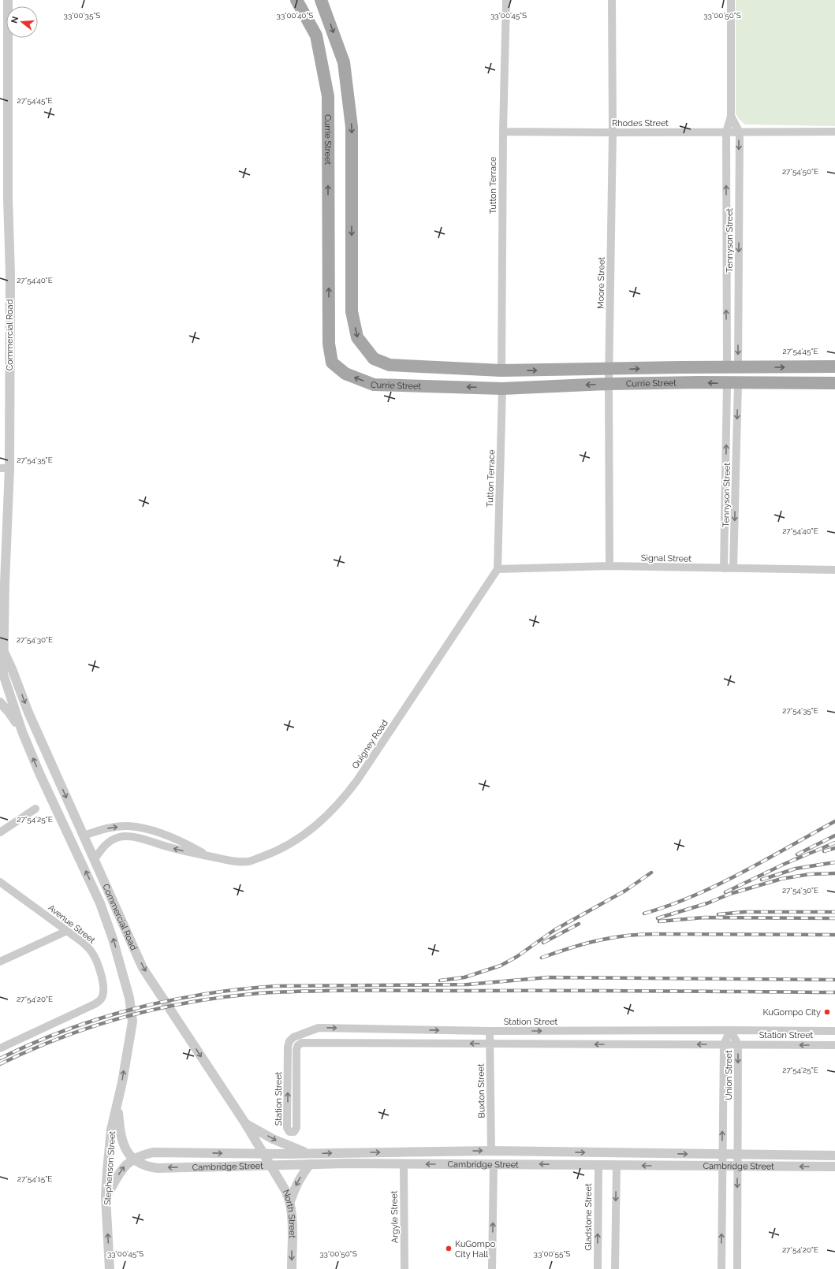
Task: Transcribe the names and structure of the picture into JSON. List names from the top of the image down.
{
  "streets": {
    "main road": ["Currie Street"],
    "street": [
      "Rhodes Street",
      "Tutton Terrace",
      "Tennyson Street",
      "Moore Street",
      "Commercial Road",
      "Signal Street",
      "Quigney Road",
      "Avenue Street",
      "Station Street",
      "Union Street",
      "Buxton Street",
      "Cambridge Street",
      "Stephenson Street",
      "North Street",
      "Argyle Street",
      "Gladstone Street"
    ]
  },
  "crossings": [
    ["Rhodes Street", "Tutton Terrace"],
    ["Rhodes Street", "Tennyson Street"],
    ["Rhodes Street", "Moore Street"],
    ["Currie Street", "Tutton Terrace"],
    ["Currie Street", "Tennyson Street"],
    ["Currie Street", "Moore Street"],
    ["Tutton Terrace", "Signal Street"],
    ["Tutton Terrace", "Quigney Road"],
    ["Tennyson Street", "Signal Street"],
    ["Moore Street", "Signal Street"],
    ["Commercial Road", "Quigney Road"],
    ["Commercial Road", "Cambridge Street"],
    ["Commercial Road", "Stephenson Street"],
    ["Commercial Road", "North Street"],
    ["Signal Street", "Quigney Road"],
    ["Station Street", "Union Street"],
    ["Station Street", "Buxton Street"],
    ["Union Street", "Cambridge Street"],
    ["Buxton Street", "Cambridge Street"],
    ["Cambridge Street", "Stephenson Street"],
    ["Cambridge Street", "North Street"],
    ["Cambridge Street", "Argyle Street"],
    ["Cambridge Street", "Gladstone Street"]
  ],
  "one_way": ["Stephenson Street", "North Street"],
  "places": ["KuGompo City", "KuGompo City Hall"],
  "north": "left",
  "coordinates": [
    "33°00'35\"S",
    "33°00'40\"S",
    "33°00'45\"S",
    "33°00'50\"S",
    "27°54'45\"E",
    "27°54'50\"E",
    "27°54'40\"E",
    "27°54'35\"E",
    "27°54'30\"E",
    "27°54'25\"E",
    "27°54'20\"E",
    "27°54'15\"E",
    "33°00'55\"S"
  ]
}
